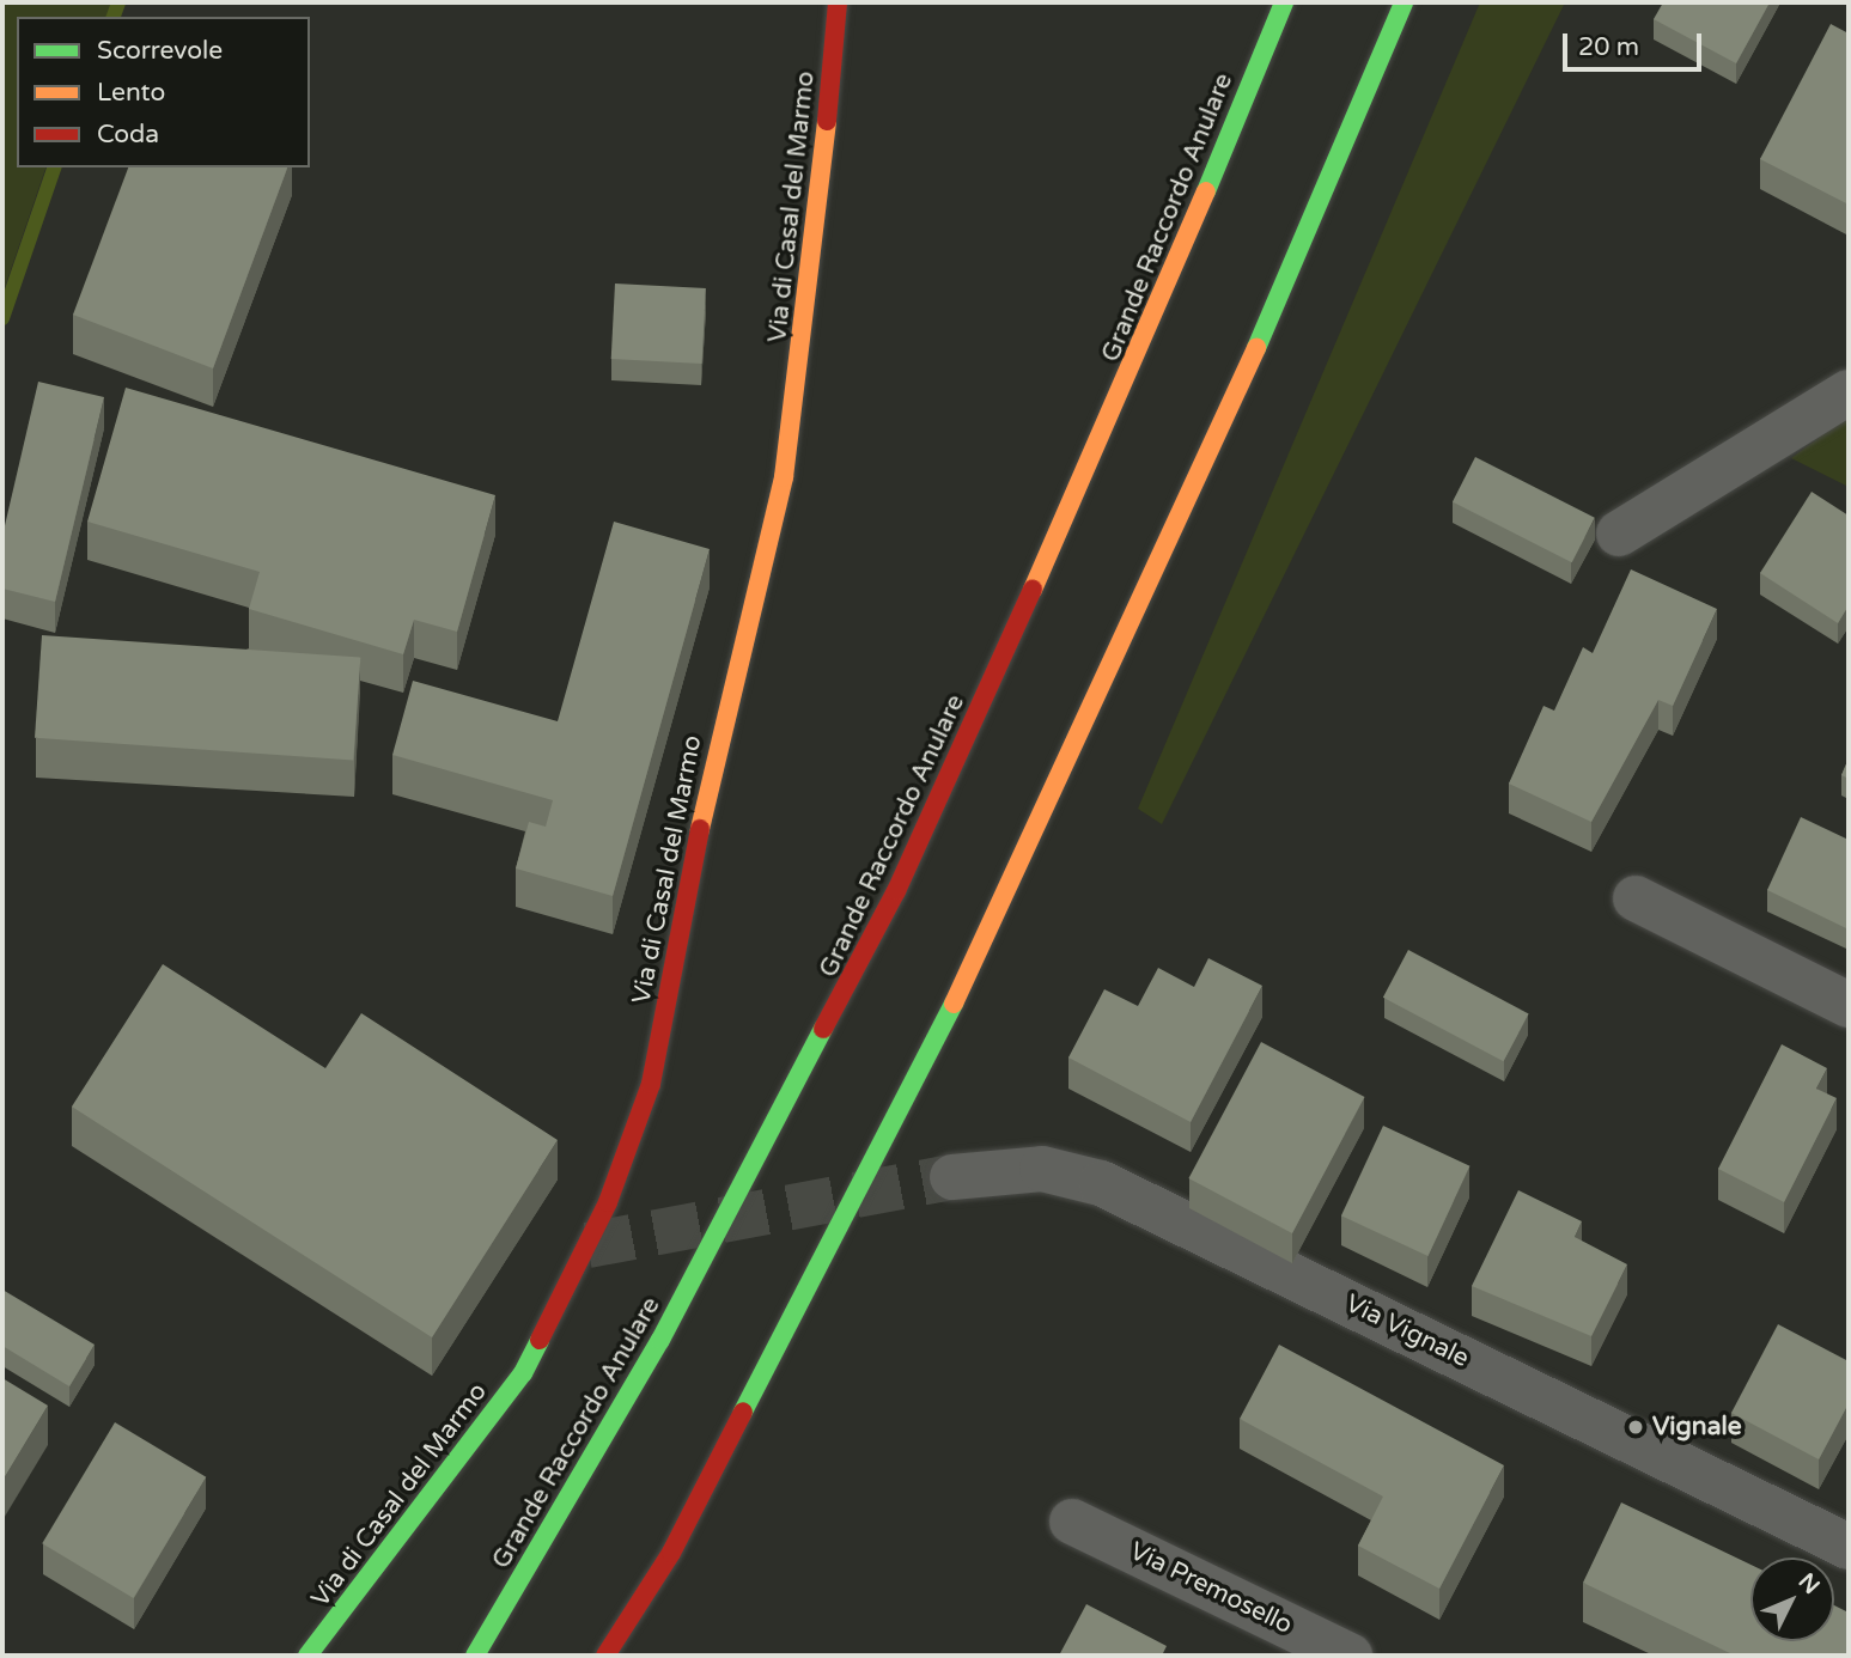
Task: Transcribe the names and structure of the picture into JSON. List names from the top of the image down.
{
  "streets": {
    "main road": ["Via di Casal del Marmo", "Grande Raccordo Anulare"],
    "street": ["Via Vignale", "Via Premosello"]
  },
  "places": ["Vignale"],
  "legend": ["Scorrevole", "Lento", "Coda"],
  "scale_bar": "20 m",
  "north": "top right"
}
